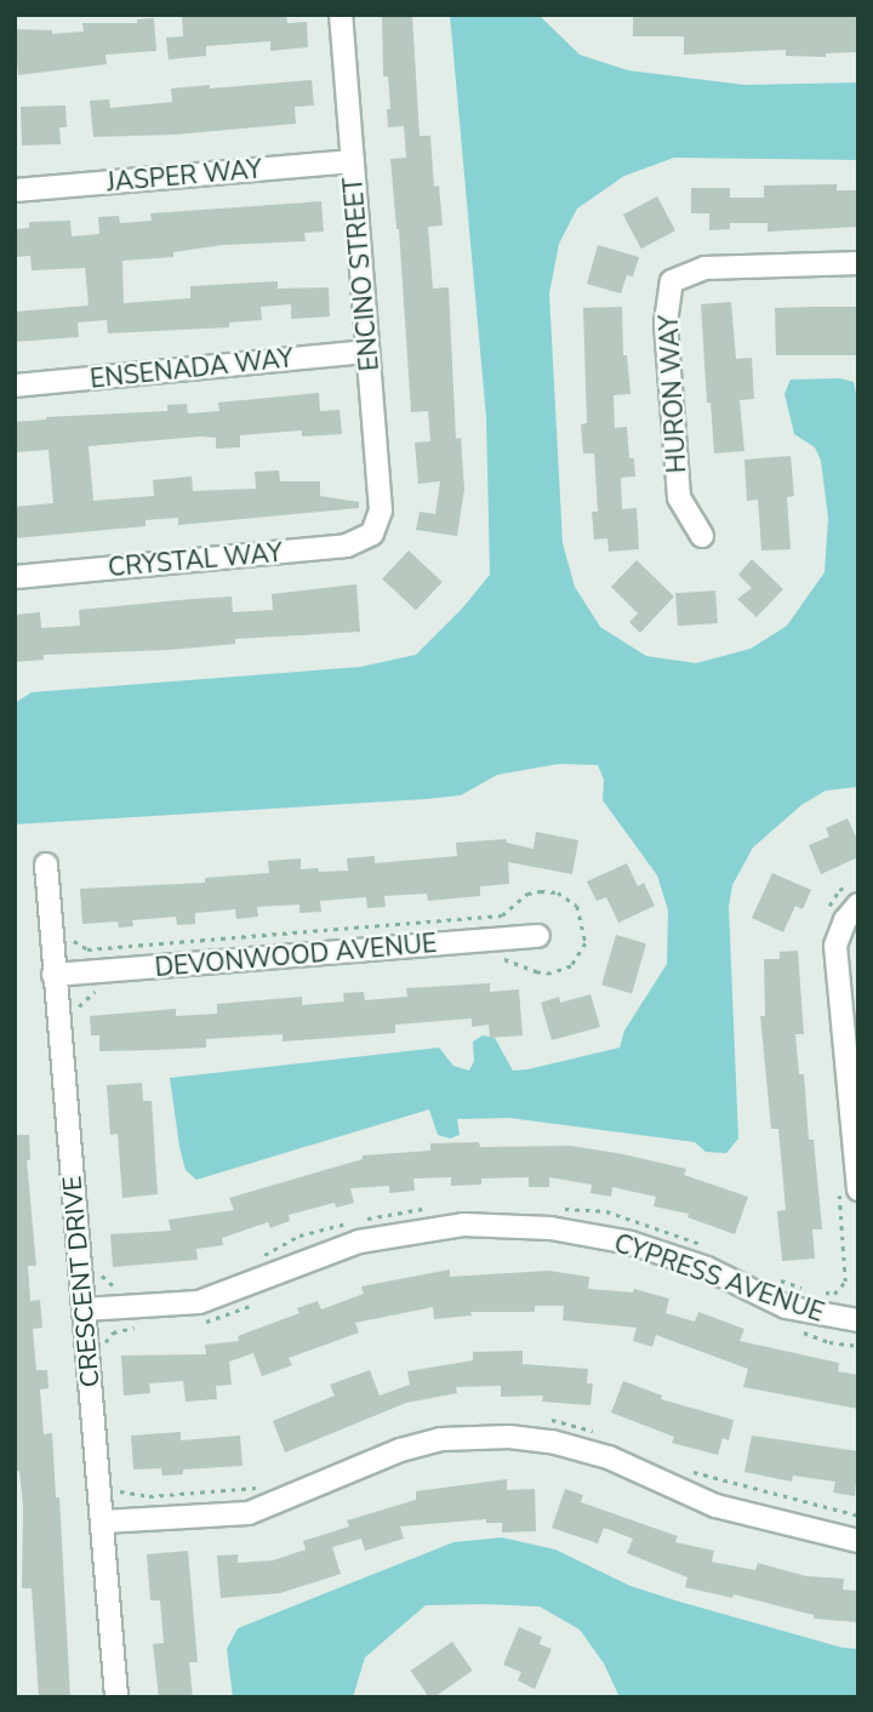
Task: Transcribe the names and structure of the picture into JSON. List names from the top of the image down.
{
  "streets": {
    "street": [
      "JASPER WAY",
      "ENCINO STREET",
      "ENSENADA WAY",
      "HURON WAY",
      "CRYSTAL WAY",
      "DEVONWOOD AVENUE",
      "CYPRESS AVENUE",
      "CRESCENT DRIVE"
    ]
  },
  "crossings": [
    ["JASPER WAY", "ENCINO STREET"],
    ["ENCINO STREET", "ENSENADA WAY"],
    ["ENCINO STREET", "CRYSTAL WAY"],
    ["DEVONWOOD AVENUE", "CRESCENT DRIVE"],
    ["CYPRESS AVENUE", "CRESCENT DRIVE"]
  ]
}
